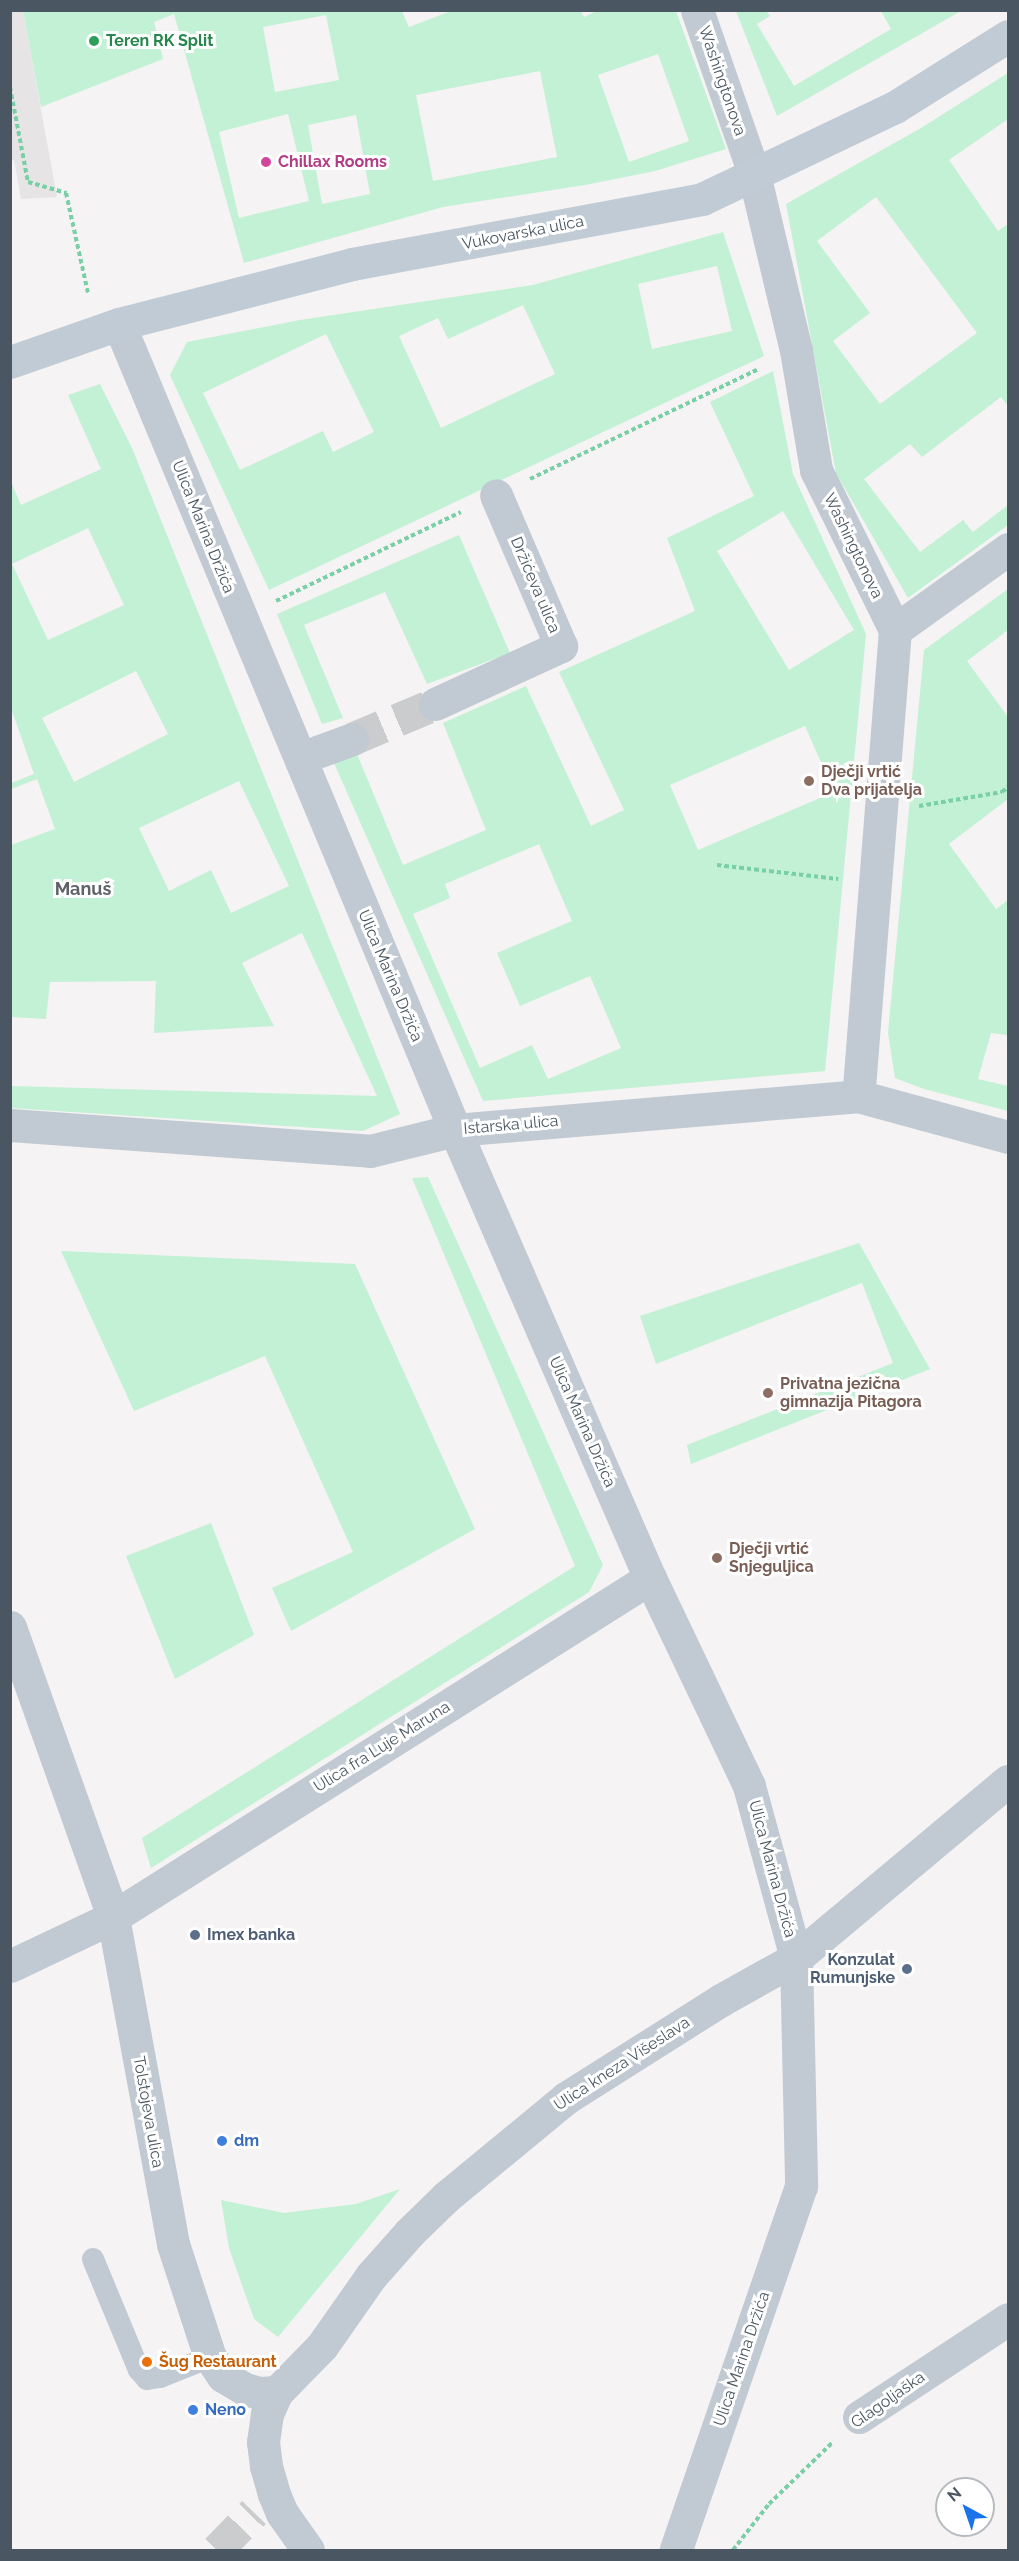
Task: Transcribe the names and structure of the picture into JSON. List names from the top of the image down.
{
  "streets": {
    "street": [
      "Washingtonova",
      "Vukovarska ulica",
      "Ulica Marina Držića",
      "Držićeva ulica",
      "Istarska ulica",
      "Ulica fra Luje Maruna",
      "Ulica kneza Višeslava",
      "Tolstojeva ulica",
      "Glagoljaška"
    ]
  },
  "crossings": [
    ["Washingtonova", "Vukovarska ulica"],
    ["Vukovarska ulica", "Ulica Marina Držića"],
    ["Ulica Marina Držića", "Istarska ulica"],
    ["Ulica Marina Držića", "Ulica fra Luje Maruna"],
    ["Ulica Marina Držića", "Ulica kneza Višeslava"],
    ["Ulica fra Luje Maruna", "Tolstojeva ulica"],
    ["Ulica kneza Višeslava", "Tolstojeva ulica"]
  ],
  "districts": ["Manuš"],
  "places": [
    "Teren RK Split",
    "Chillax Rooms",
    "Dječji vrtić Dva prijatelja",
    "Privatna jezična gimnazija Pitagora",
    "Dječji vrtić Snjeguljica",
    "Imex banka",
    "Konzulat Rumunjske",
    "dm",
    "Šug Restaurant",
    "Neno"
  ],
  "north": "top left"
}
